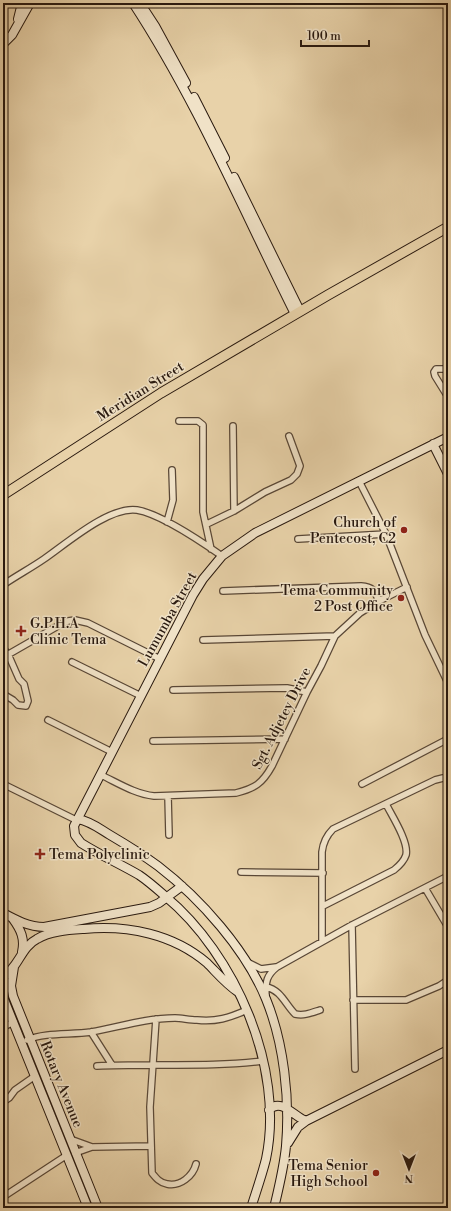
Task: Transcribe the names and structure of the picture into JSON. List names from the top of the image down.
{
  "streets": {
    "main road": ["Meridian Street", "Lumumba Street", "Rotary Avenue"],
    "street": ["Sgt. Adjetey Drive"]
  },
  "crossings": [
    ["Lumumba Street", "Sgt. Adjetey Drive"]
  ],
  "places": {
    "other": ["Church of Pentecost, C2", "Tema Community 2 Post Office", "Tema Senior High School"],
    "health": ["G.P.H.A Clinic Tema", "Tema Polyclinic"]
  },
  "scale_bar": "100 m",
  "north": "bottom"
}
